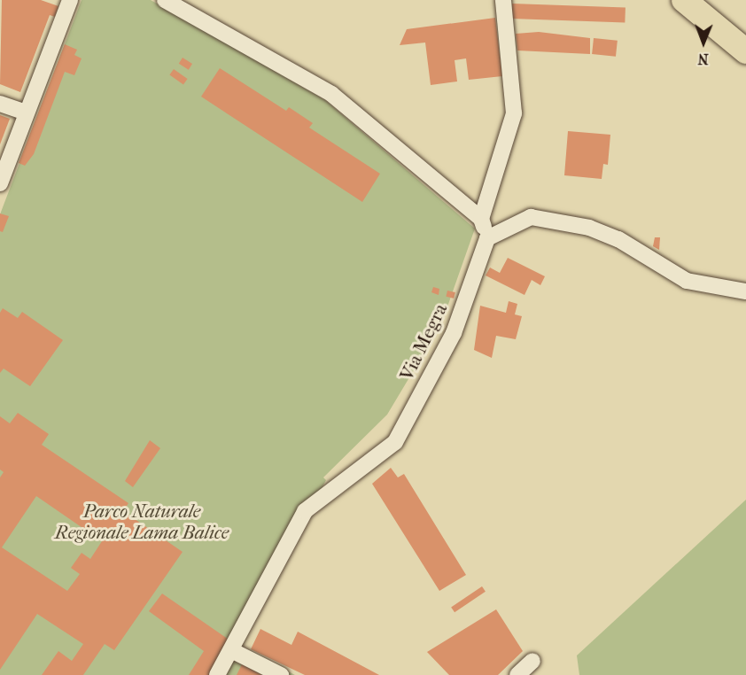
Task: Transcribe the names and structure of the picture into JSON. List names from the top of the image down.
{
  "streets": {
    "street": ["Via Megra"]
  },
  "parks": ["Parco Naturale Regionale Lama Balice"],
  "north": "bottom"
}
